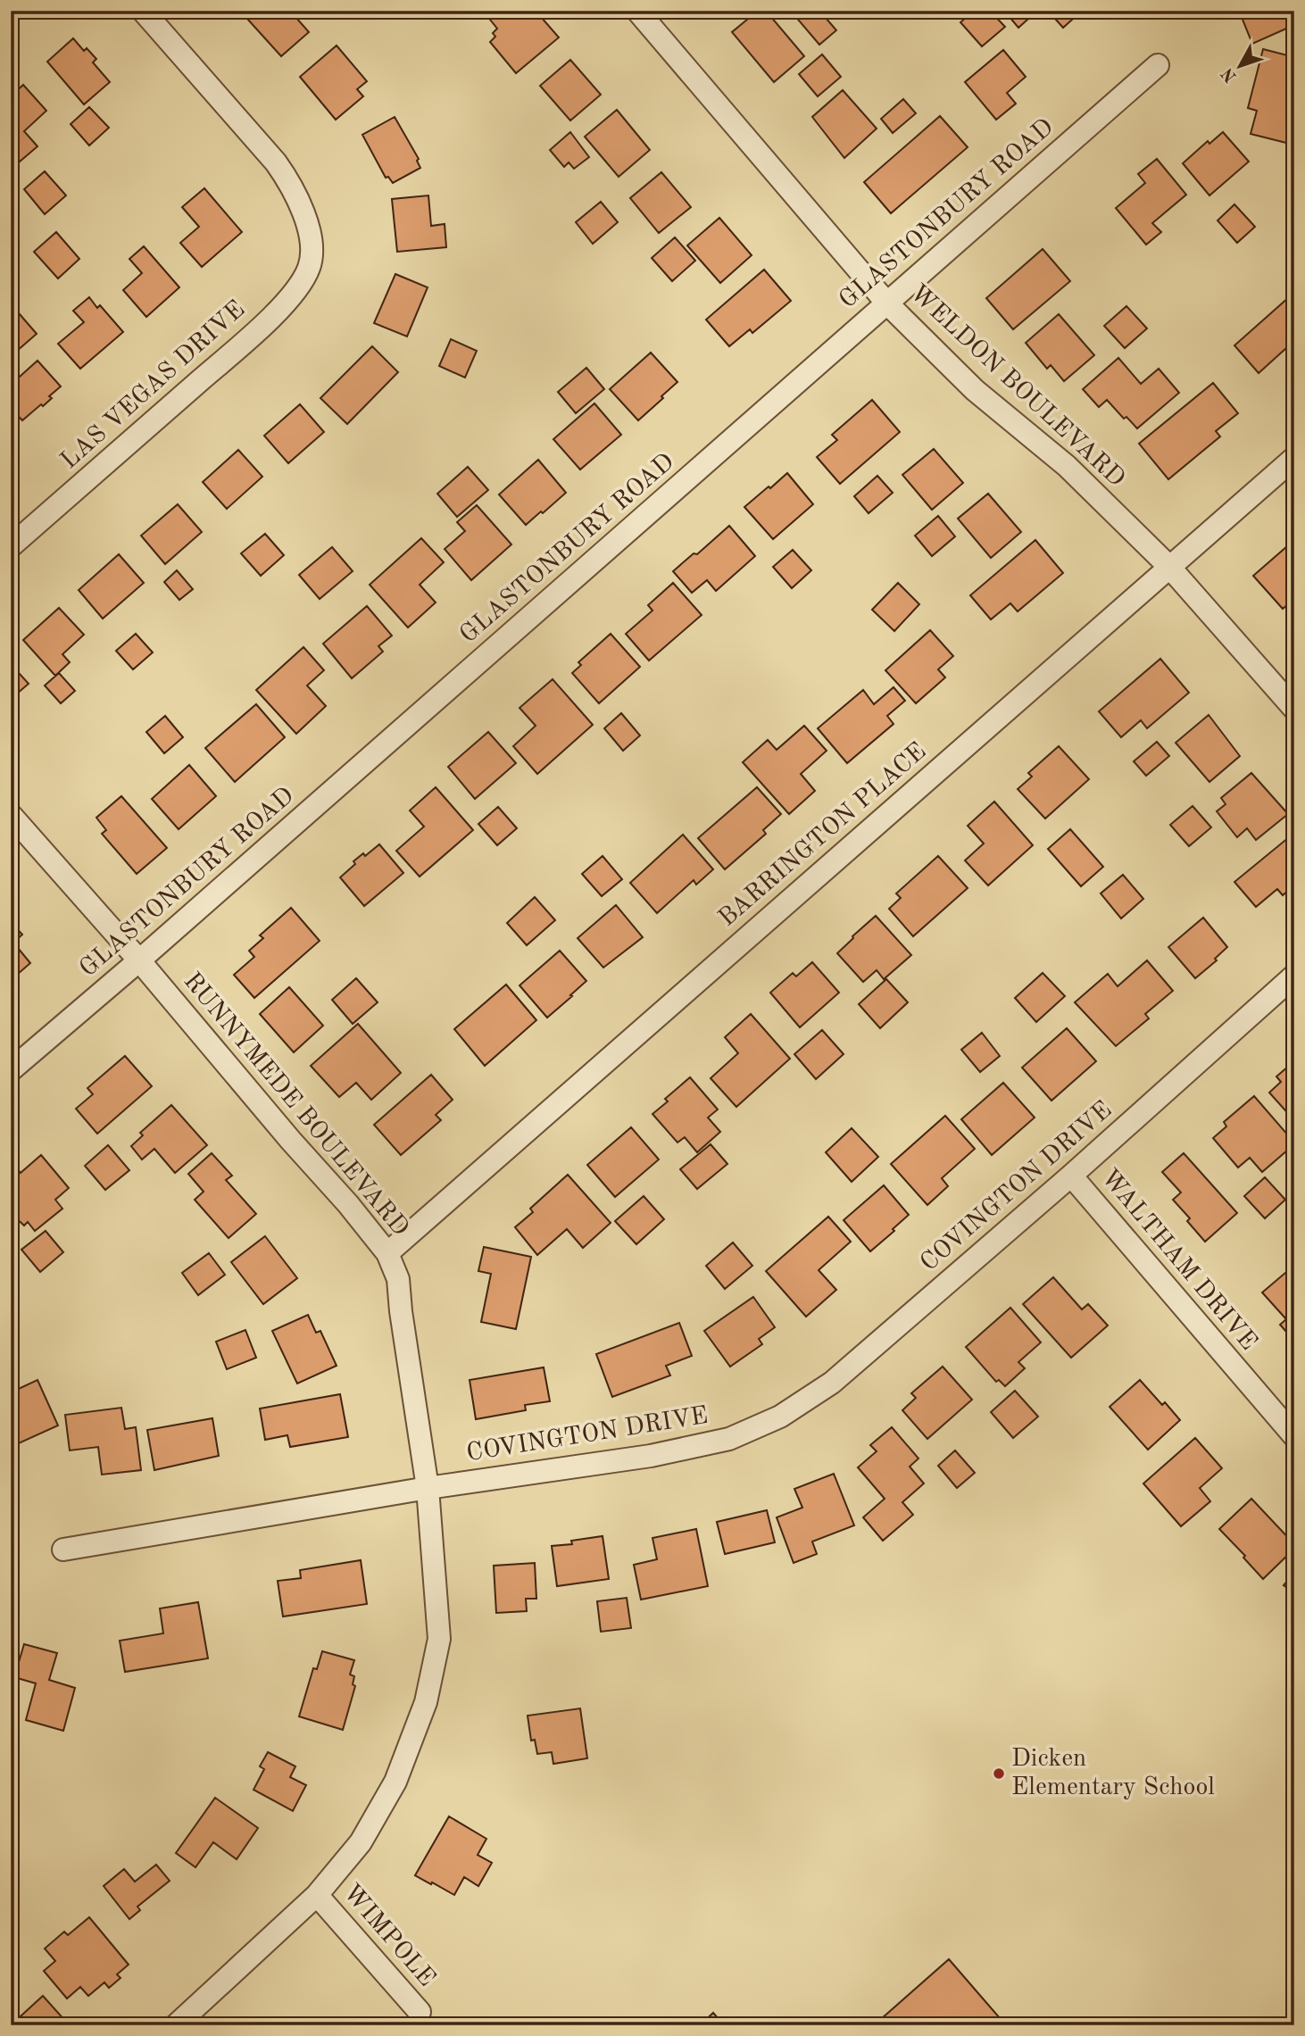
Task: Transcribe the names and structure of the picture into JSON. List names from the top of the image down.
{
  "streets": {
    "street": [
      "GLASTONBURY ROAD",
      "LAS VEGAS DRIVE",
      "WELDON BOULEVARD",
      "BARRINGTON PLACE",
      "RUNNYMEDE BOULEVARD",
      "COVINGTON DRIVE",
      "WALTHAM DRIVE",
      "WIMPOLE"
    ]
  },
  "crossings": [
    ["GLASTONBURY ROAD", "WELDON BOULEVARD"],
    ["GLASTONBURY ROAD", "RUNNYMEDE BOULEVARD"],
    ["WELDON BOULEVARD", "BARRINGTON PLACE"],
    ["BARRINGTON PLACE", "RUNNYMEDE BOULEVARD"],
    ["RUNNYMEDE BOULEVARD", "COVINGTON DRIVE"],
    ["RUNNYMEDE BOULEVARD", "WIMPOLE"],
    ["COVINGTON DRIVE", "WALTHAM DRIVE"]
  ],
  "places": ["Dicken Elementary School"],
  "north": "bottom left"
}
